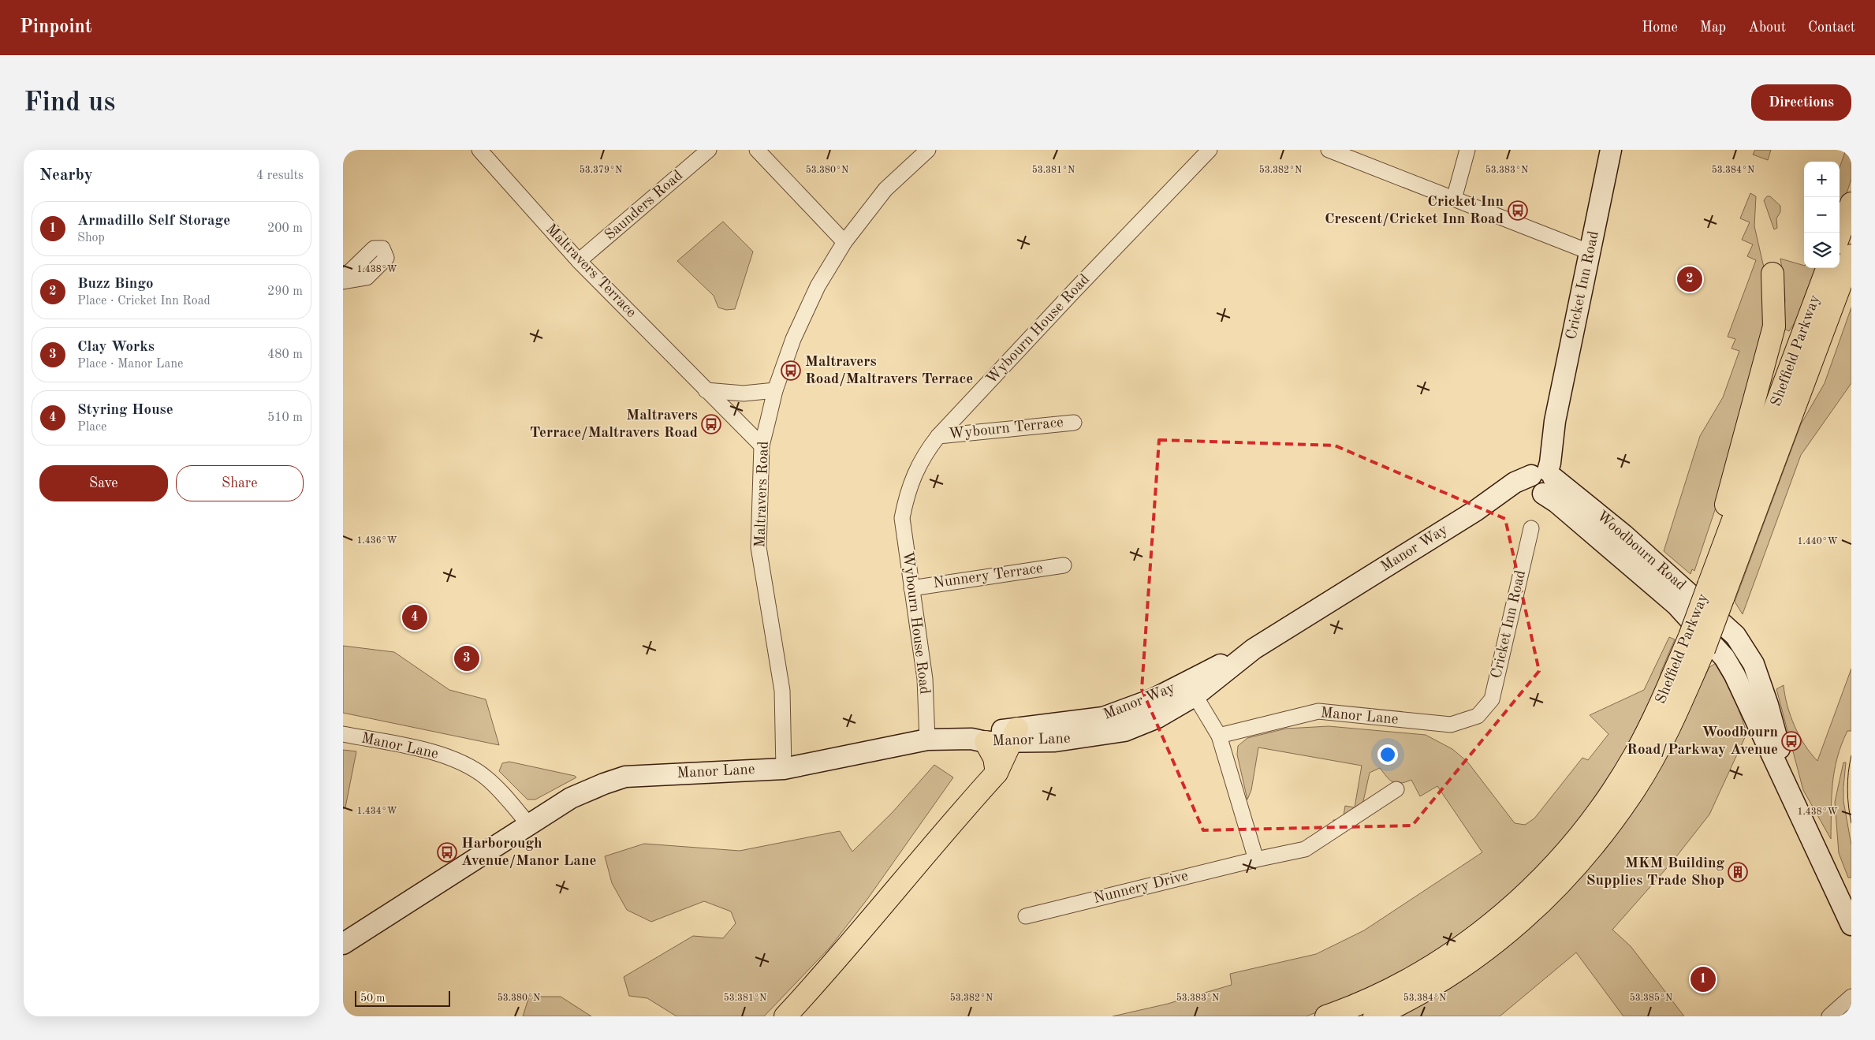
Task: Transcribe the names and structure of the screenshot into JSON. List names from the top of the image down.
{
  "streets": {
    "highway": ["Sheffield Parkway"],
    "street": [
      "Saunders Road",
      "Maltravers Terrace",
      "Cricket Inn Road",
      "Wybourn House Road",
      "Wybourn Terrace",
      "Maltravers Road",
      "Manor Way",
      "Woodbourn Road",
      "Nunnery Terrace",
      "Manor Lane",
      "Nunnery Drive"
    ]
  },
  "crossings": [
    ["Saunders Road", "Maltravers Terrace"],
    ["Maltravers Terrace", "Maltravers Road"],
    ["Cricket Inn Road", "Manor Way"],
    ["Cricket Inn Road", "Woodbourn Road"],
    ["Cricket Inn Road", "Manor Lane"],
    ["Wybourn House Road", "Wybourn Terrace"],
    ["Wybourn House Road", "Nunnery Terrace"],
    ["Wybourn House Road", "Manor Lane"],
    ["Maltravers Road", "Manor Lane"],
    ["Manor Way", "Woodbourn Road"],
    ["Manor Way", "Manor Lane"]
  ],
  "places": {
    "bus stop": [
      "Cricket Inn Crescent/Cricket Inn Road",
      "Maltravers Road/Maltravers Terrace",
      "Maltravers Terrace/Maltravers Road",
      "Woodbourn Road/Parkway Avenue",
      "Harborough Avenue/Manor Lane"
    ],
    "building": ["MKM Building Supplies Trade Shop"]
  },
  "scale_bar": "50 m",
  "page": {
    "header": "Pinpoint",
    "nav": [
      "Home",
      "Map",
      "About",
      "Contact"
    ],
    "buttons": [
      "Directions",
      ["Save", "Share"]
    ],
    "title": "Find us",
    "heading": ["Nearby", "4 results"],
    "map_buttons": ["+", "−"],
    "list": [
      {
        "mark": "1",
        "name": "Armadillo Self Storage",
        "note": "Shop",
        "value": "200 m"
      },
      {
        "mark": "2",
        "name": "Buzz Bingo",
        "note": "Place · Cricket Inn Road",
        "value": "290 m"
      },
      {
        "mark": "3",
        "name": "Clay Works",
        "note": "Place · Manor Lane",
        "value": "480 m"
      },
      {
        "mark": "4",
        "name": "Styring House",
        "note": "Place",
        "value": "510 m"
      }
    ],
    "pins": [
      "2",
      "4",
      "3",
      "1"
    ],
    "scale": "50 m"
  },
  "coordinates": [
    "53.380°N",
    "53.381°N",
    "53.382°N",
    "53.383°N",
    "53.384°N",
    "53.379°N",
    "1.438°W",
    "1.436°W",
    "1.440°W",
    "1.434°W",
    "53.385°N"
  ]
}
